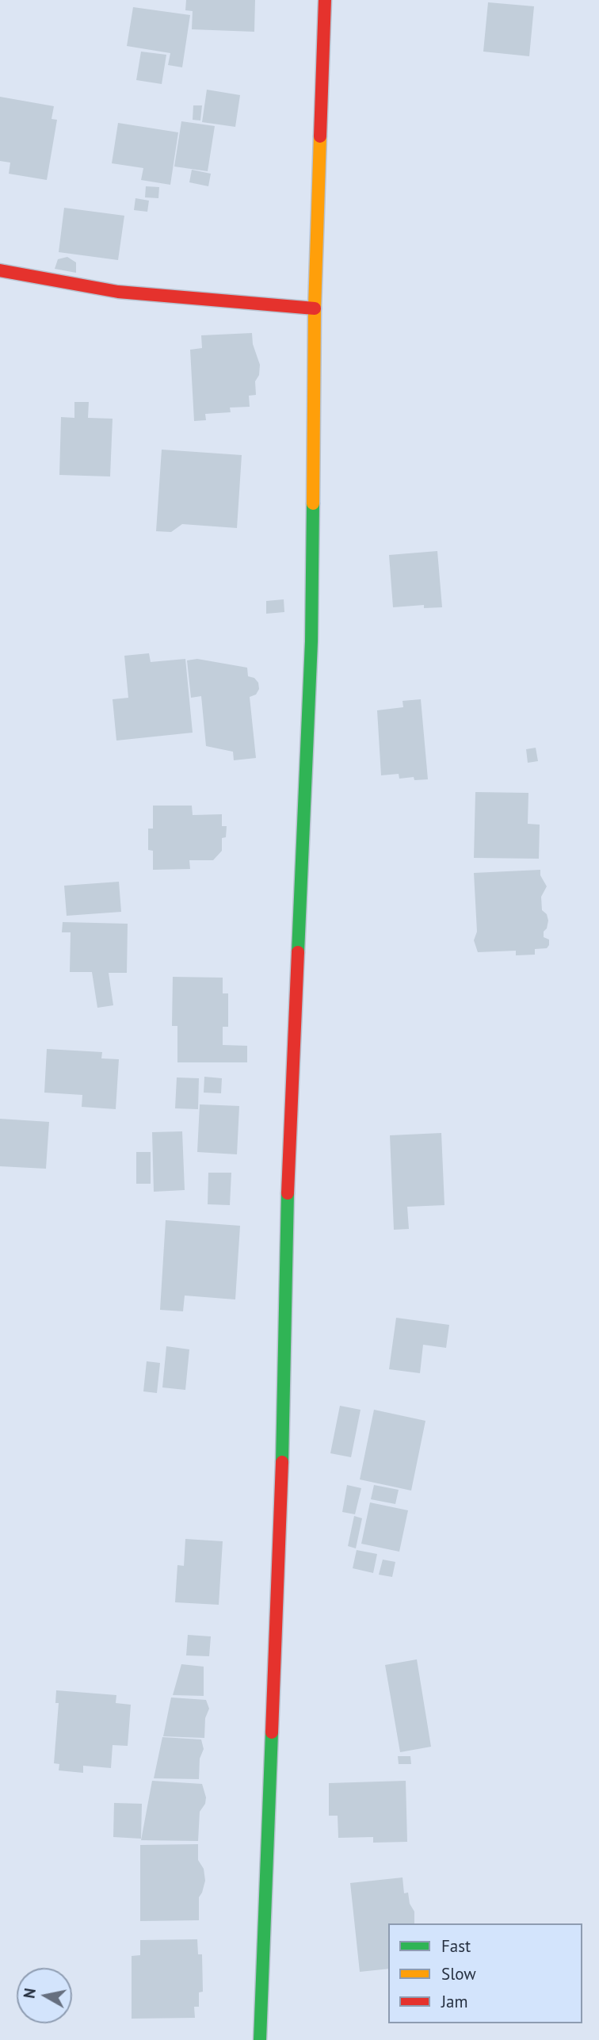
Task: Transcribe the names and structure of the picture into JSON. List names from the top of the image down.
{
  "legend": ["Fast", "Slow", "Jam"],
  "north": "left"
}
